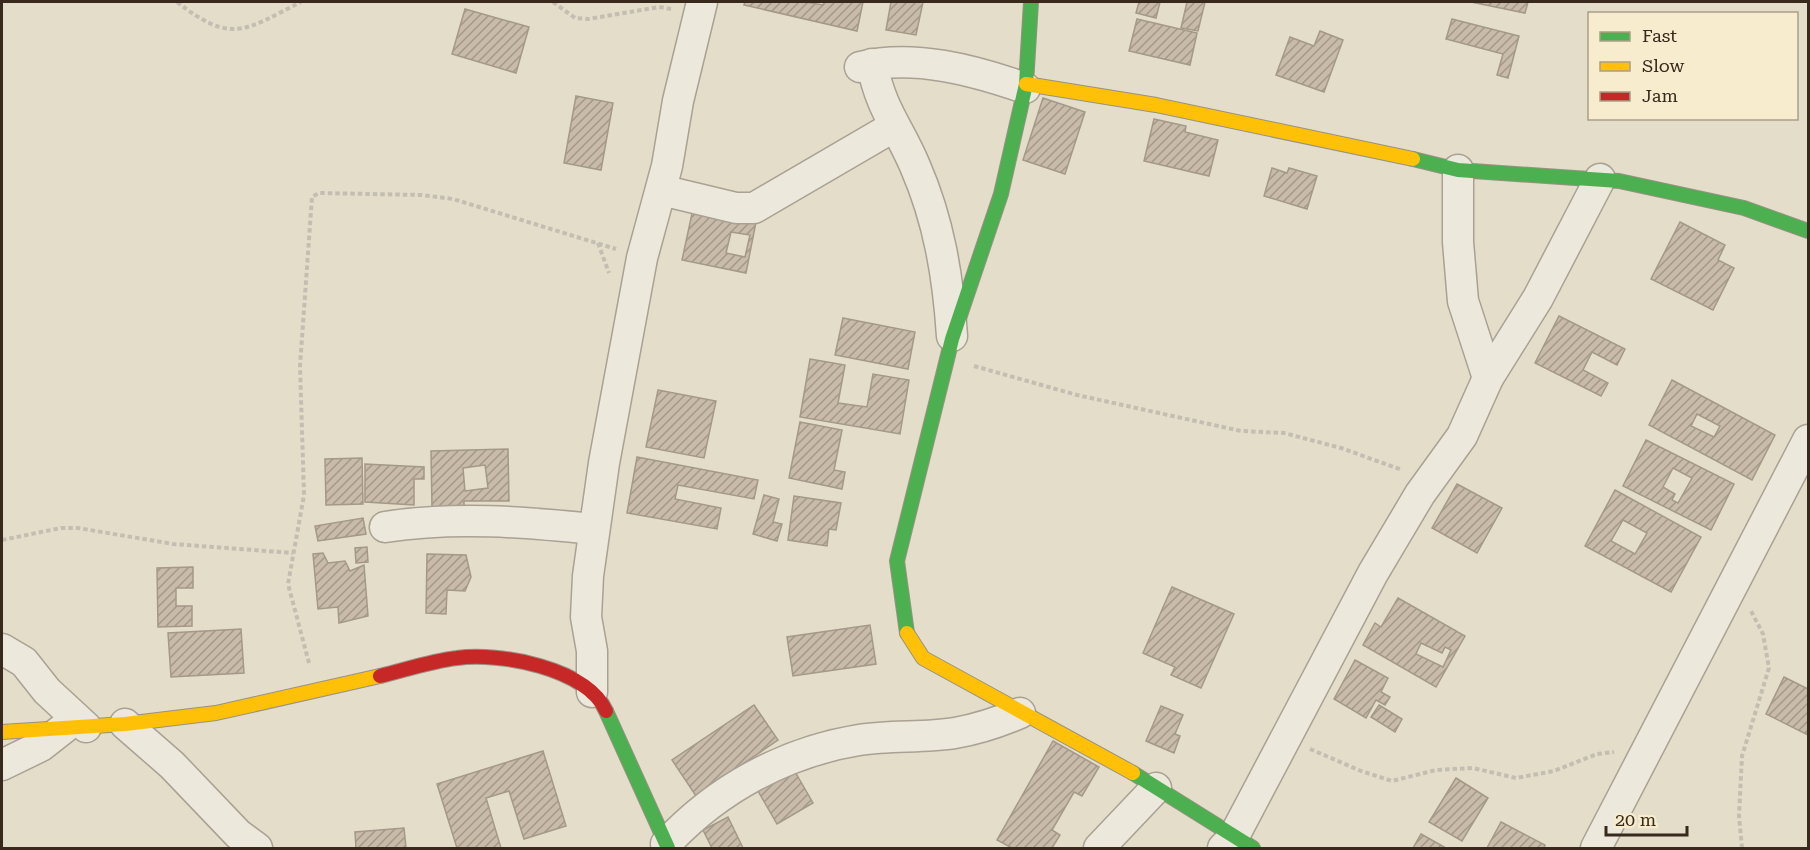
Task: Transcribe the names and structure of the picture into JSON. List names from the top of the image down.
{
  "legend": ["Fast", "Slow", "Jam"],
  "scale_bar": "20 m"
}
